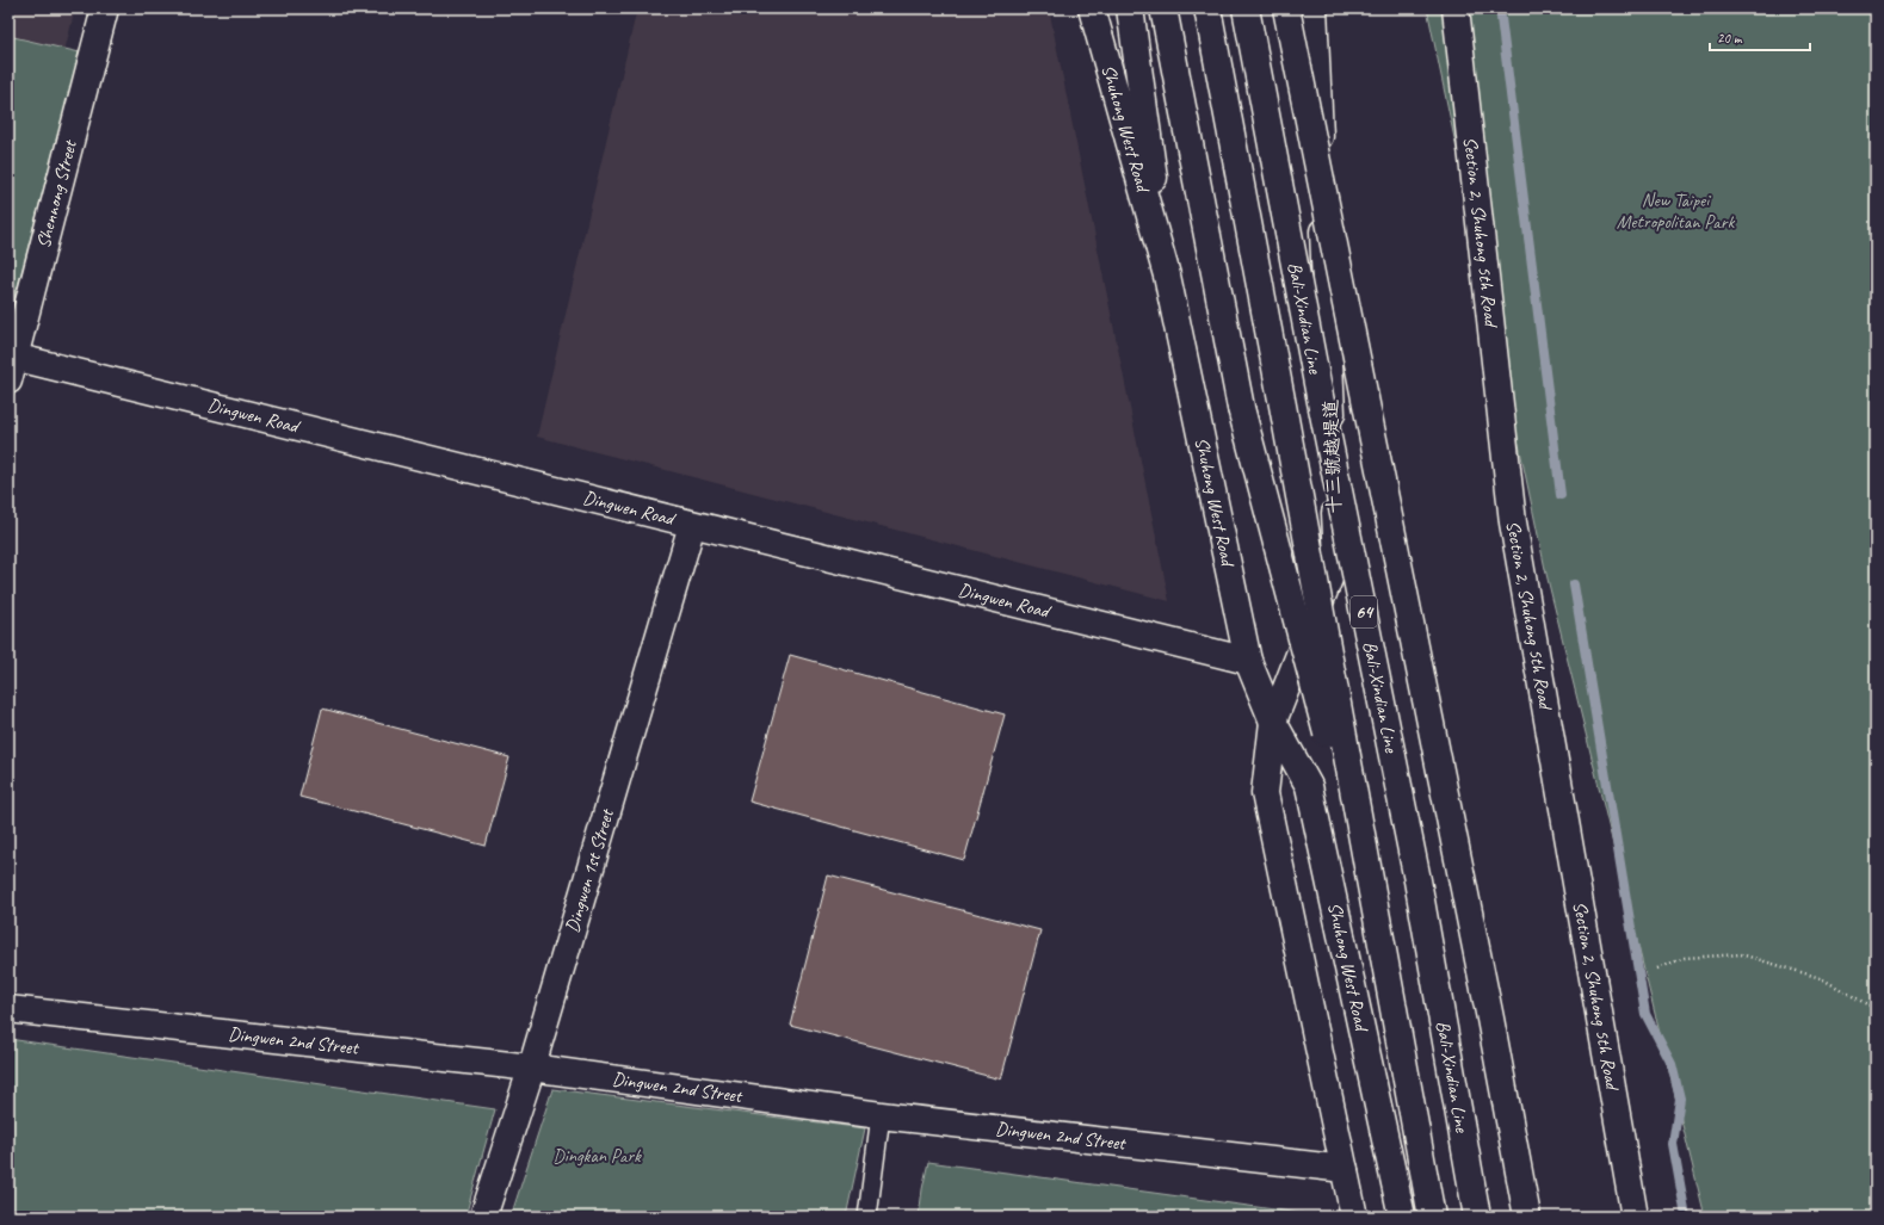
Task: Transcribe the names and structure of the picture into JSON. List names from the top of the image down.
{
  "streets": {
    "main road": [
      "Shuhong West Road",
      "Shennong Street",
      "Section 2, Shuhong 5th Road",
      "Bali-Xindian Line",
      "Dingwen Road",
      "十三號越堤道",
      "64",
      "Dingwen 1st Street",
      "Dingwen 2nd Street"
    ]
  },
  "crossings": [
    ["Shuhong West Road", "Dingwen Road"],
    ["Shuhong West Road", "十三號越堤道"],
    ["Shuhong West Road", "Dingwen 2nd Street"],
    ["Shennong Street", "Dingwen Road"],
    ["Dingwen Road", "Dingwen 1st Street"],
    ["Dingwen 1st Street", "Dingwen 2nd Street"]
  ],
  "parks": ["New Taipei Metropolitan Park", "Dingkan Park"],
  "scale_bar": "20 m"
}
